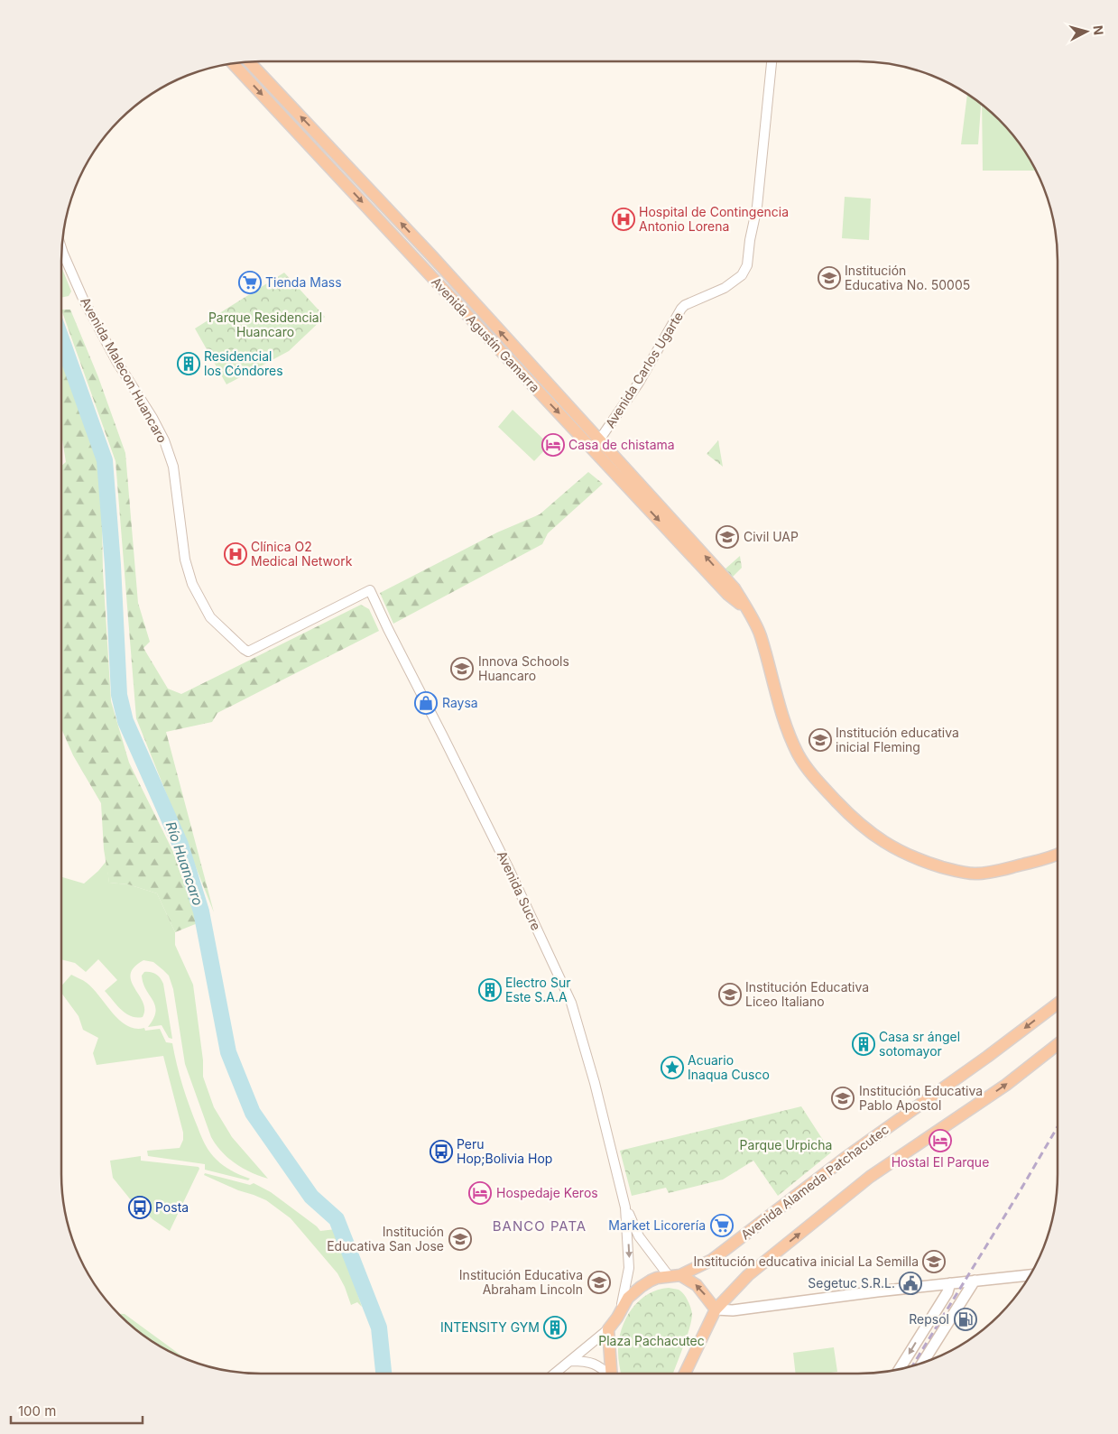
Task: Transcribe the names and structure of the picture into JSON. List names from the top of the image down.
{
  "streets": {
    "highway": ["Avenida Agustín Gamarra", "Avenida Alameda Patchacutec"],
    "street": ["Avenida Malecon Huancaro", "Avenida Carlos Ugarte", "Avenida Sucre"]
  },
  "crossings": [
    ["Avenida Agustín Gamarra", "Avenida Carlos Ugarte"],
    ["Avenida Malecon Huancaro", "Avenida Sucre"],
    ["Avenida Sucre", "Avenida Alameda Patchacutec"]
  ],
  "districts": ["BANCO PATA"],
  "water": ["Río Huancaro"],
  "parks": ["Parque Residencial Huancaro", "Parque Urpicha", "Plaza Pachacutec"],
  "places": {
    "hospital": ["Hospital de Contingencia Antonio Lorena", "Clínica O2 Medical Network"],
    "school or university": [
      "Institución Educativa No. 50005",
      "Civil UAP",
      "Innova Schools Huancaro",
      "Institución educativa inicial Fleming",
      "Institución Educativa Liceo Italiano",
      "Institución Educativa Pablo Apostol",
      "Institución Educativa San Jose",
      "Institución educativa inicial La Semilla",
      "Institución Educativa Abraham Lincoln"
    ],
    "supermarket": ["Tienda Mass", "Market Licorería"],
    "building": [
      "Residencial los Cóndores",
      "Electro Sur Este S.A.A",
      "Casa sr ángel sotomayor",
      "INTENSITY GYM"
    ],
    "hotel": ["Casa de chistama", "Hostal El Parque", "Hospedaje Keros"],
    "shop": ["Raysa"],
    "place": ["Acuario Inaqua Cusco"],
    "bus stop": ["Peru Hop;Bolivia Hop", "Posta"],
    "public building": ["Segetuc S.R.L."],
    "fuel station": ["Repsol"]
  },
  "scale_bar": "100 m",
  "north": "right"
}
